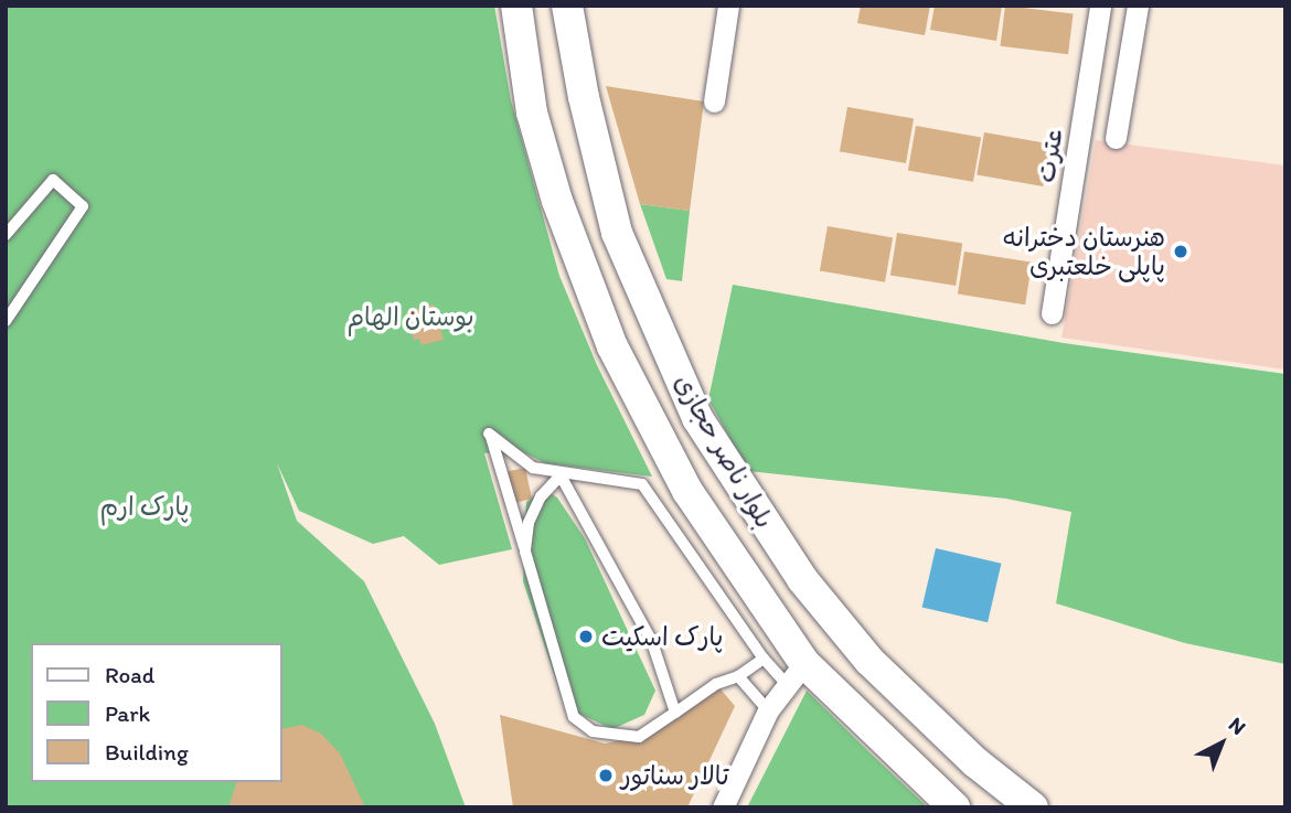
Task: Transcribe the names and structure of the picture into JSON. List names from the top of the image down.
{
  "streets": {
    "main road": ["بلوار ناصر حجازی"],
    "street": ["عترت"]
  },
  "parks": ["بوستان الهام", "پارک ارم"],
  "places": ["هنرستان دخترانه پاپلی خلعتبری", "پارک اسکیت", "تالار سناتور"],
  "legend": ["Road", "Park", "Building"],
  "north": "top right"
}
